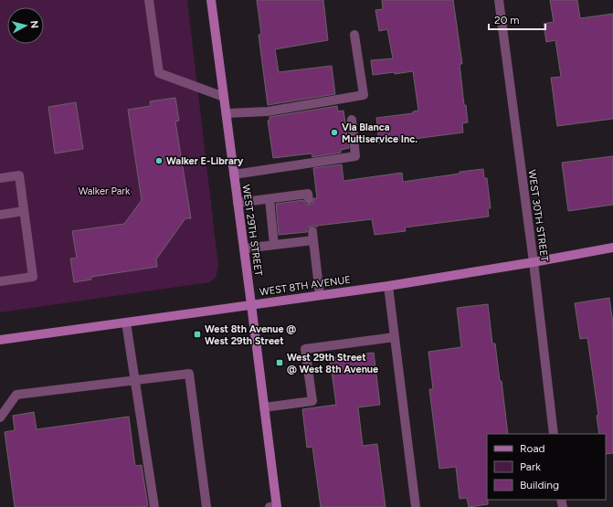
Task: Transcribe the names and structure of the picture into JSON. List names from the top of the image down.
{
  "streets": {
    "street": ["WEST 30TH STREET", "WEST 29TH STREET", "WEST 8TH AVENUE"]
  },
  "crossings": [
    ["WEST 30TH STREET", "WEST 8TH AVENUE"],
    ["WEST 29TH STREET", "WEST 8TH AVENUE"]
  ],
  "parks": ["Walker Park"],
  "places": {
    "other": ["Via Blanca Multiservice Inc.", "Walker E-Library"],
    "transit": ["West 8th Avenue @ West 29th Street", "West 29th Street @ West 8th Avenue"]
  },
  "legend": ["Road", "Park", "Building"],
  "scale_bar": "20 m",
  "north": "right"
}
